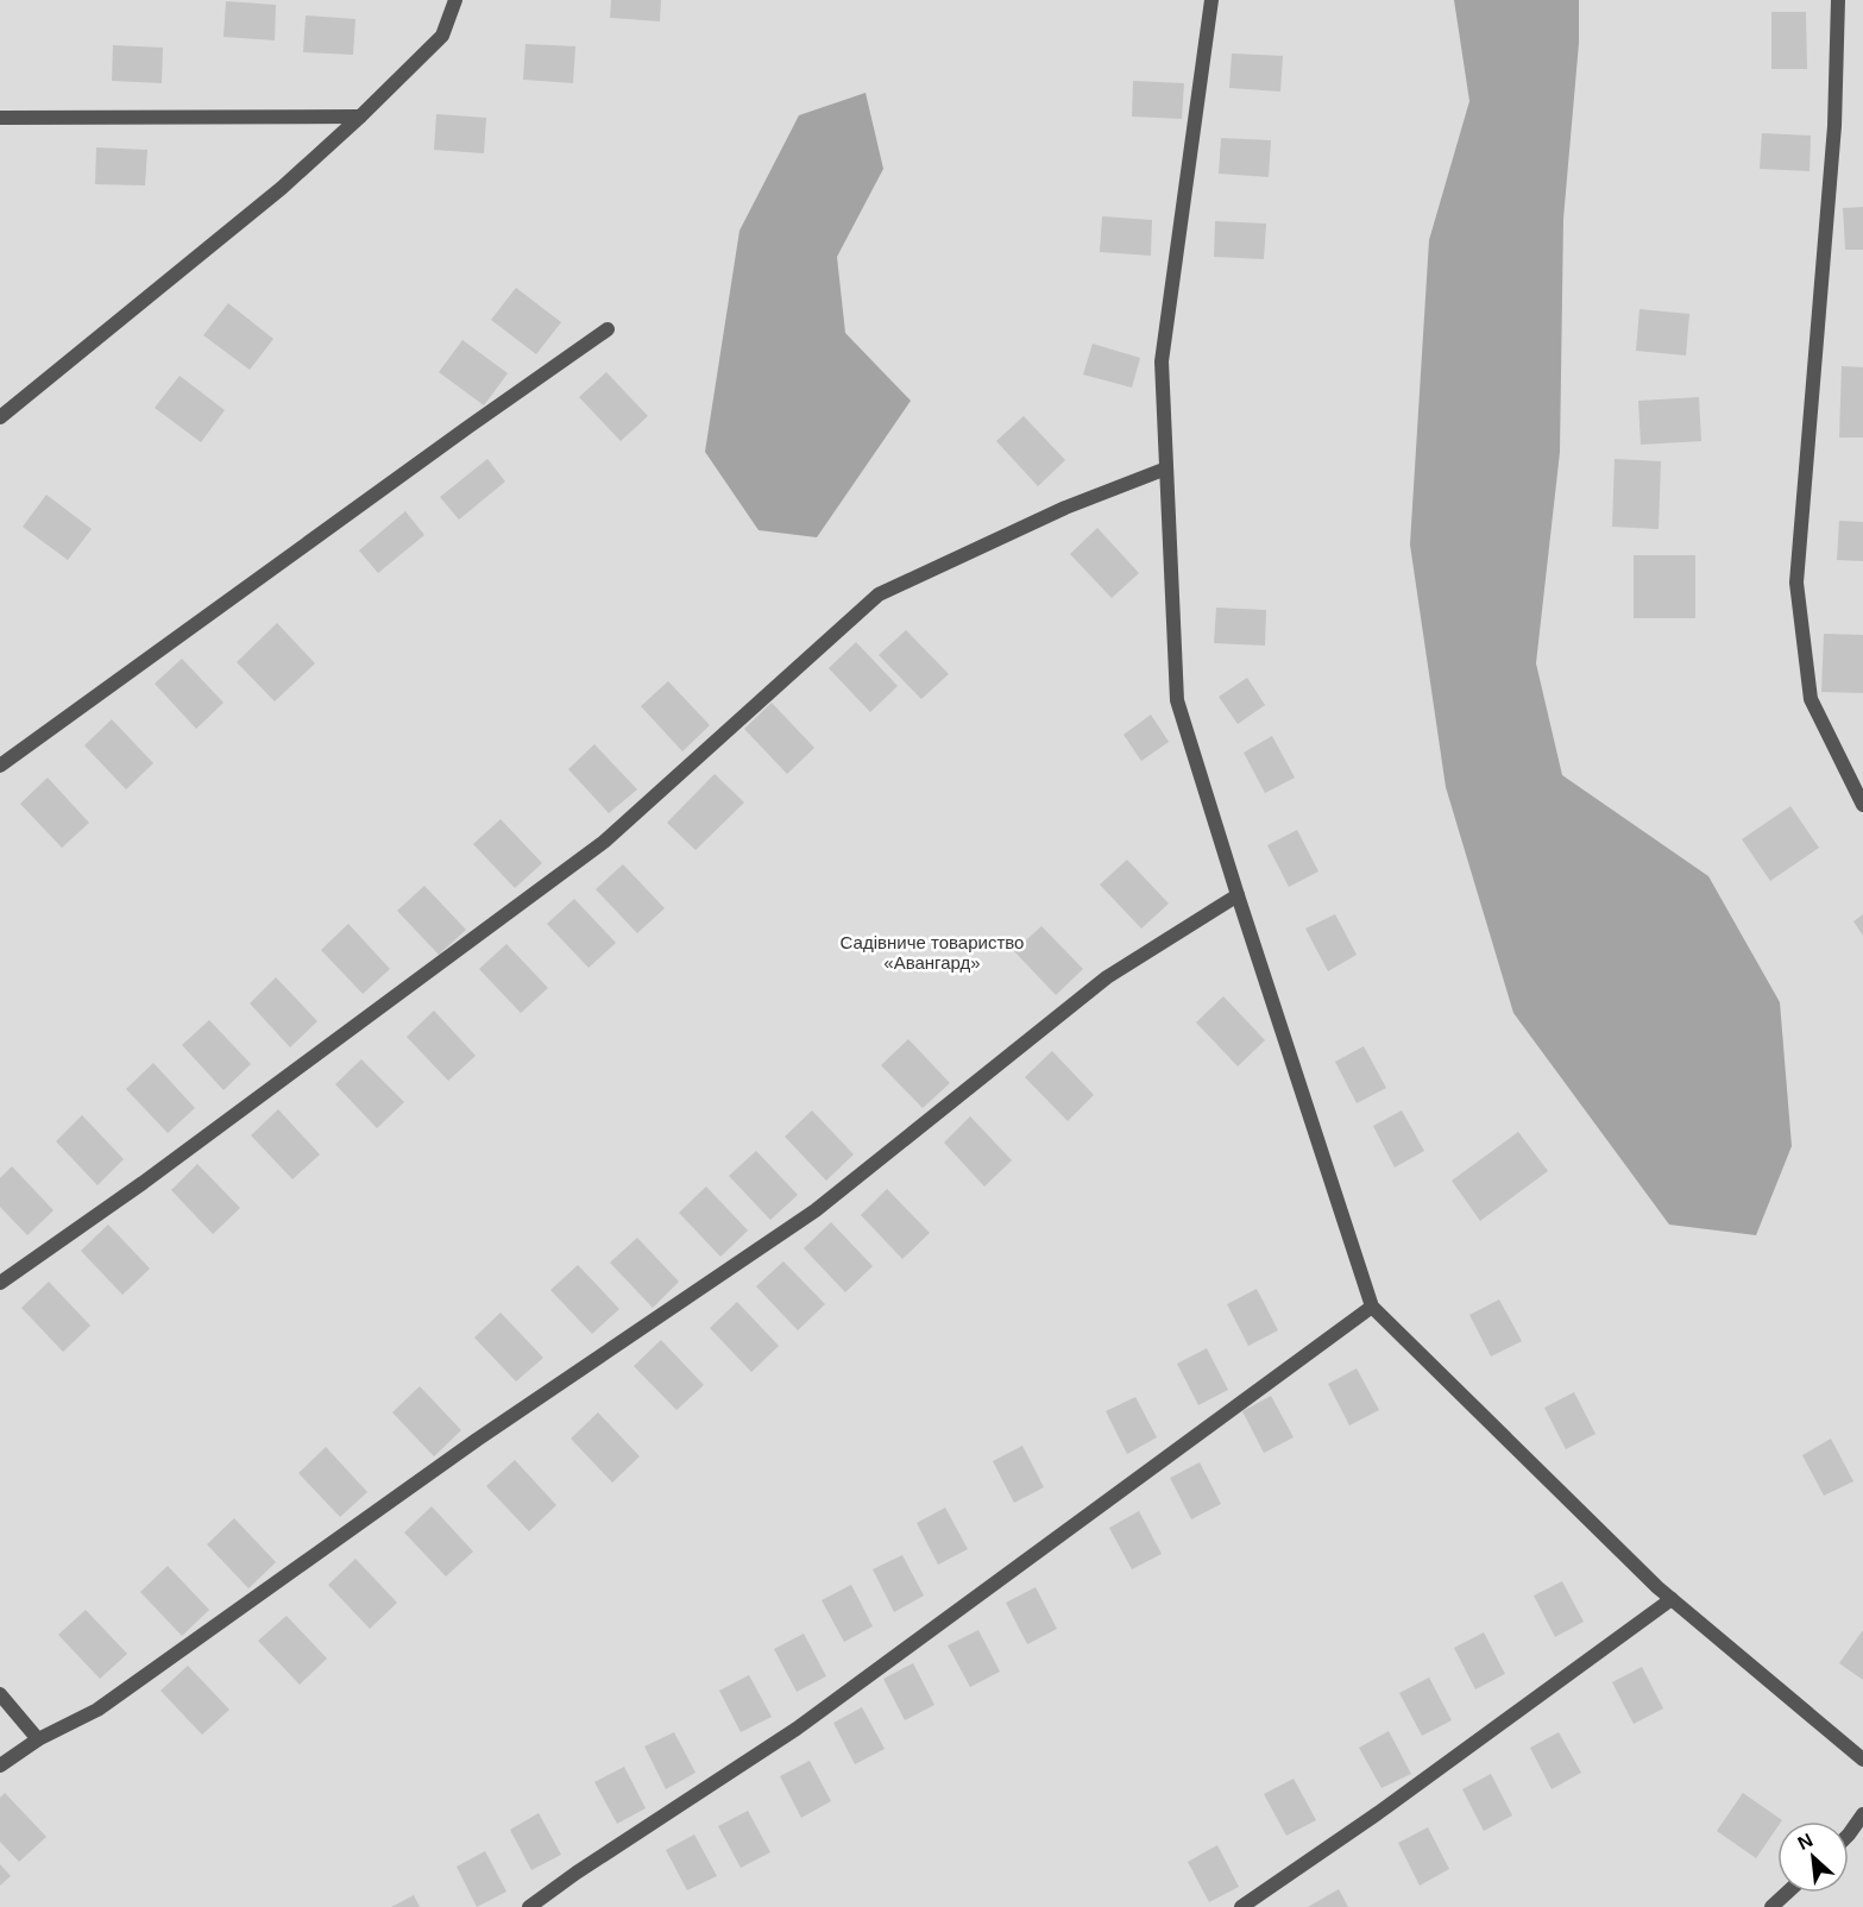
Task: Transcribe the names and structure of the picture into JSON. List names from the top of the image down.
{
  "parks": ["Садівниче товариство «Авангард»"],
  "north": "top left"
}
